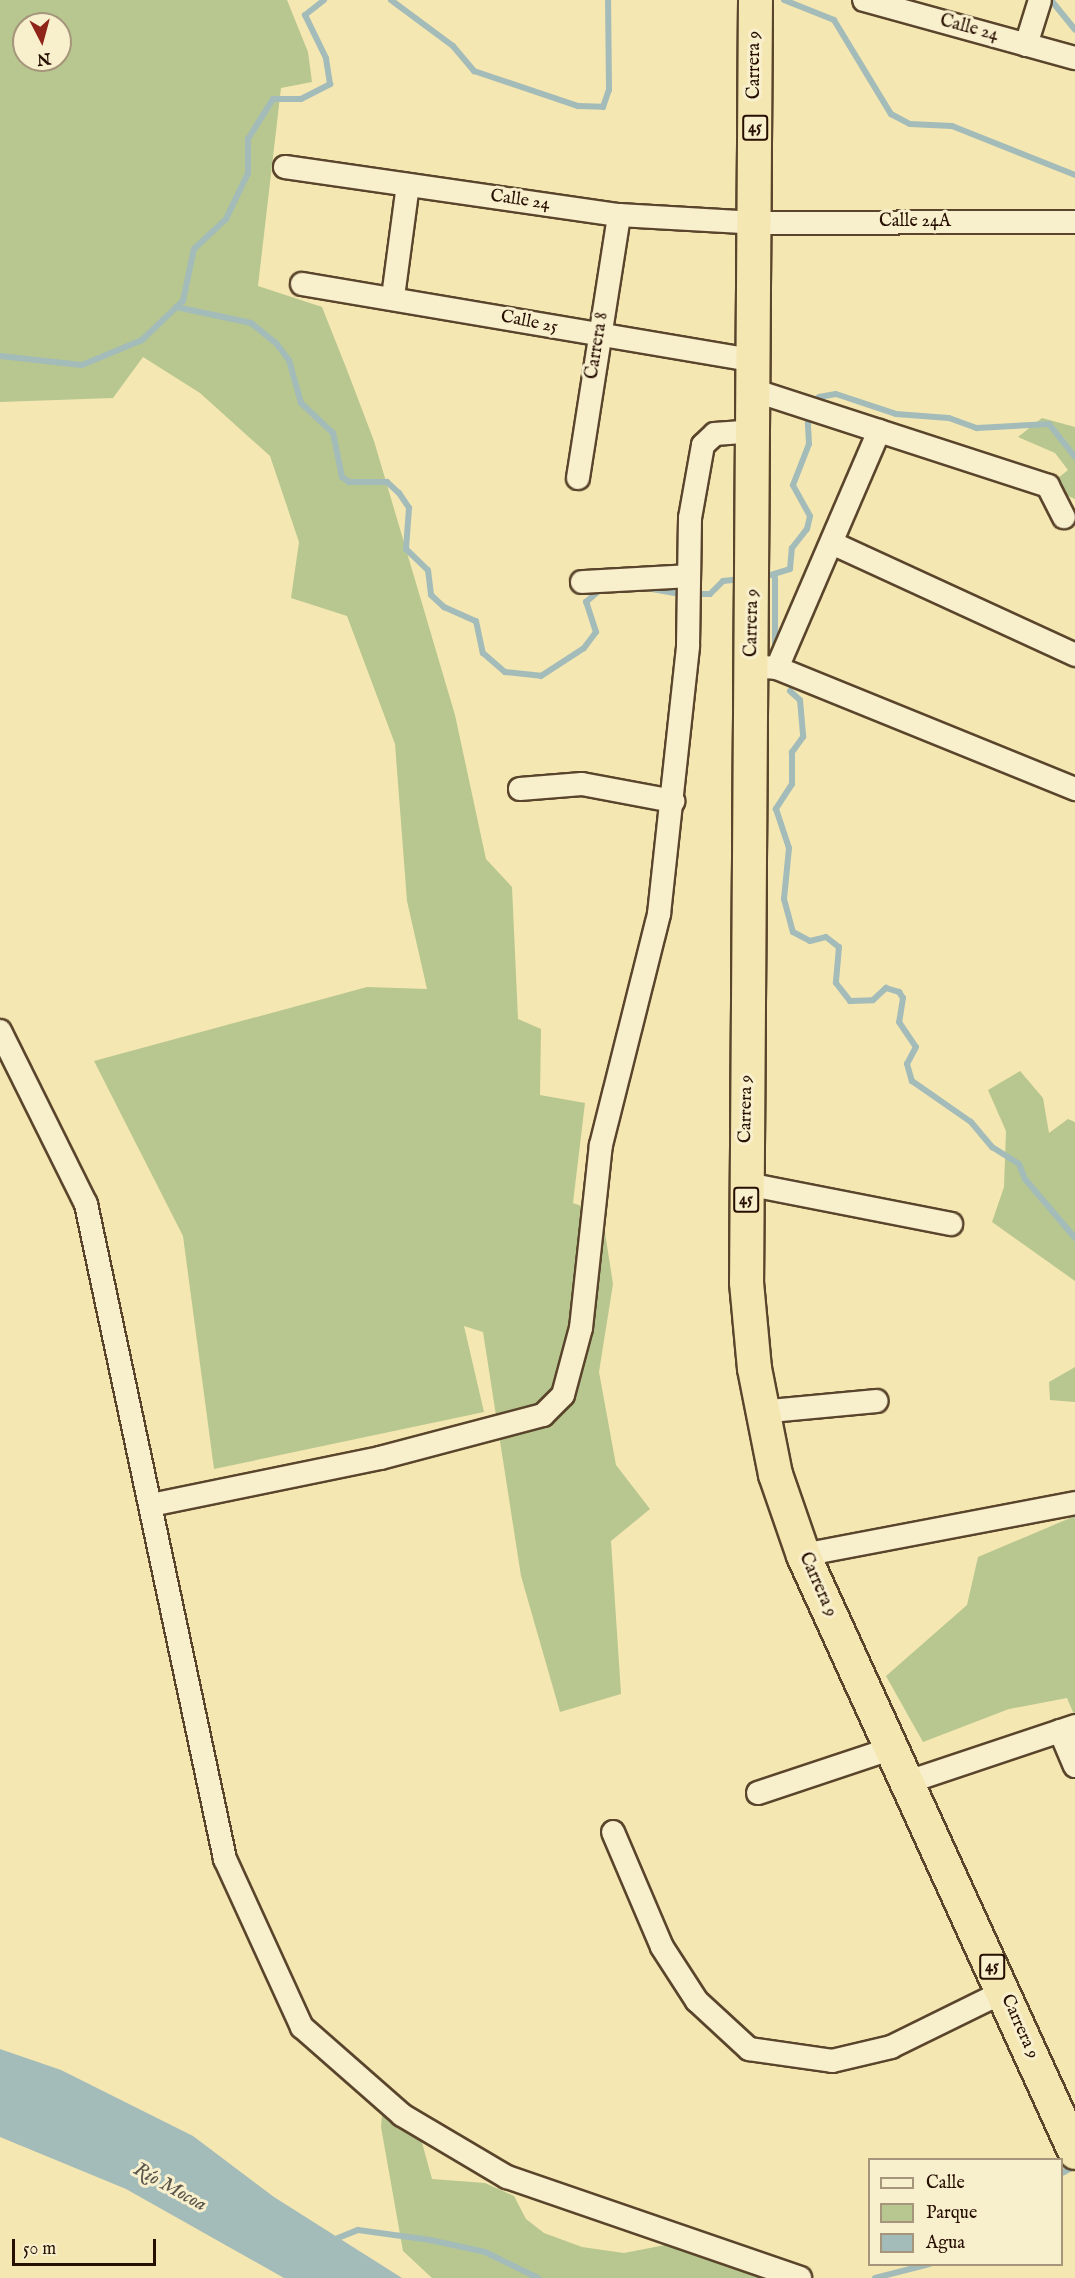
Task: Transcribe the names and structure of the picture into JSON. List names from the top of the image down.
{
  "streets": {
    "highway": ["Carrera 9", "45"],
    "street": [
      "Calle 24",
      "Calle 24A",
      "Calle 25",
      "Carrera 8"
    ]
  },
  "crossings": [
    ["Calle 24", "Carrera 9"],
    ["Calle 24", "Calle 24A"],
    ["Calle 24", "Carrera 8"],
    ["Carrera 9", "Calle 24A"],
    ["Carrera 9", "Calle 25"],
    ["Calle 25", "Carrera 8"]
  ],
  "water": ["Río Mocoa"],
  "legend": ["Calle", "Parque", "Agua"],
  "scale_bar": "50 m",
  "north": "bottom"
}
